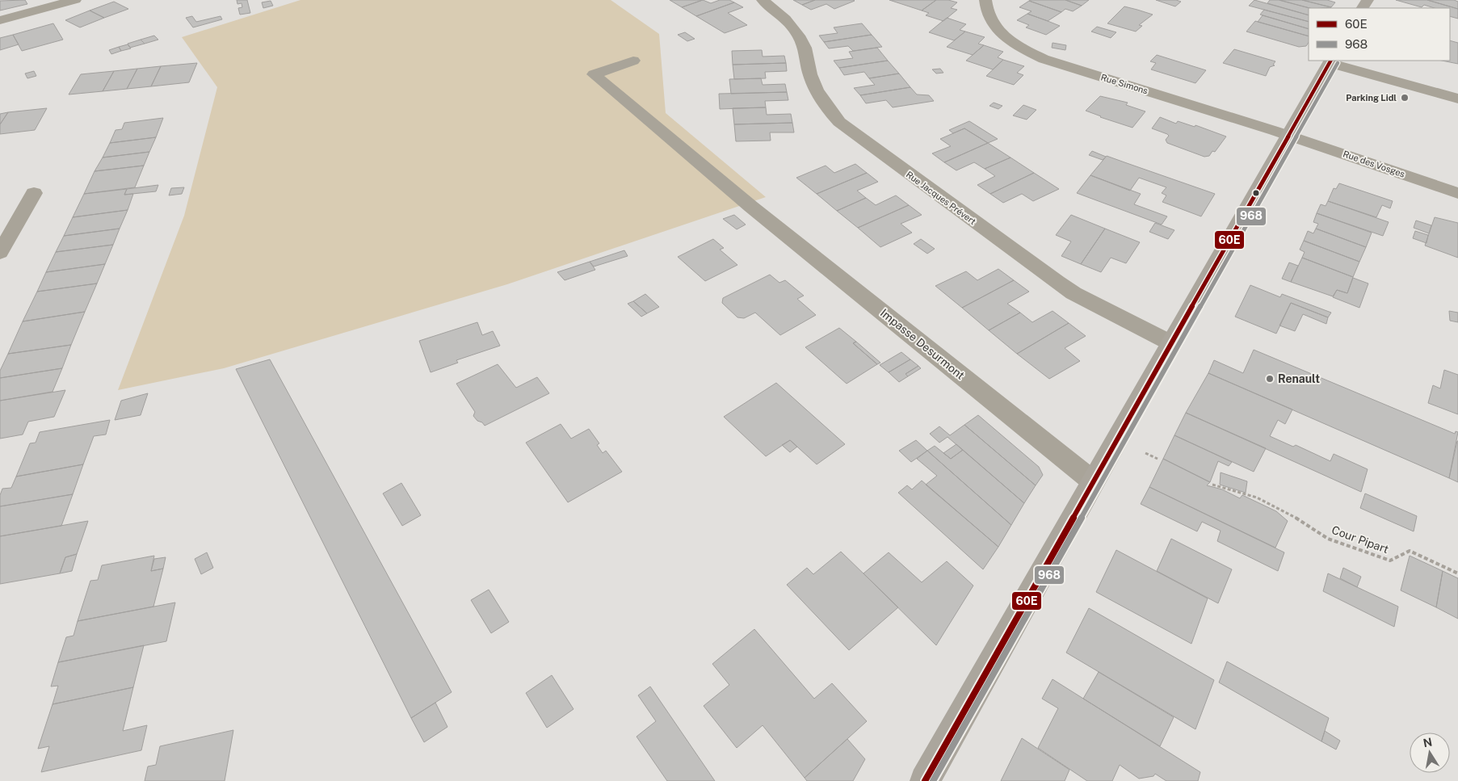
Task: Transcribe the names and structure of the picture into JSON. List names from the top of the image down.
{
  "streets": {
    "street": [
      "Rue Simons",
      "Rue des Vosges",
      "Rue Jacques Prévert",
      "Impasse Desurmont"
    ],
    "path": ["Cour Pipart"]
  },
  "crossings": [
    ["Rue Simons", "Rue des Vosges"]
  ],
  "places": ["Parking Lidl", "Renault"],
  "lines": ["transit line 60E", "transit line 968"],
  "legend": ["60E", "968"],
  "north": "top"
}
